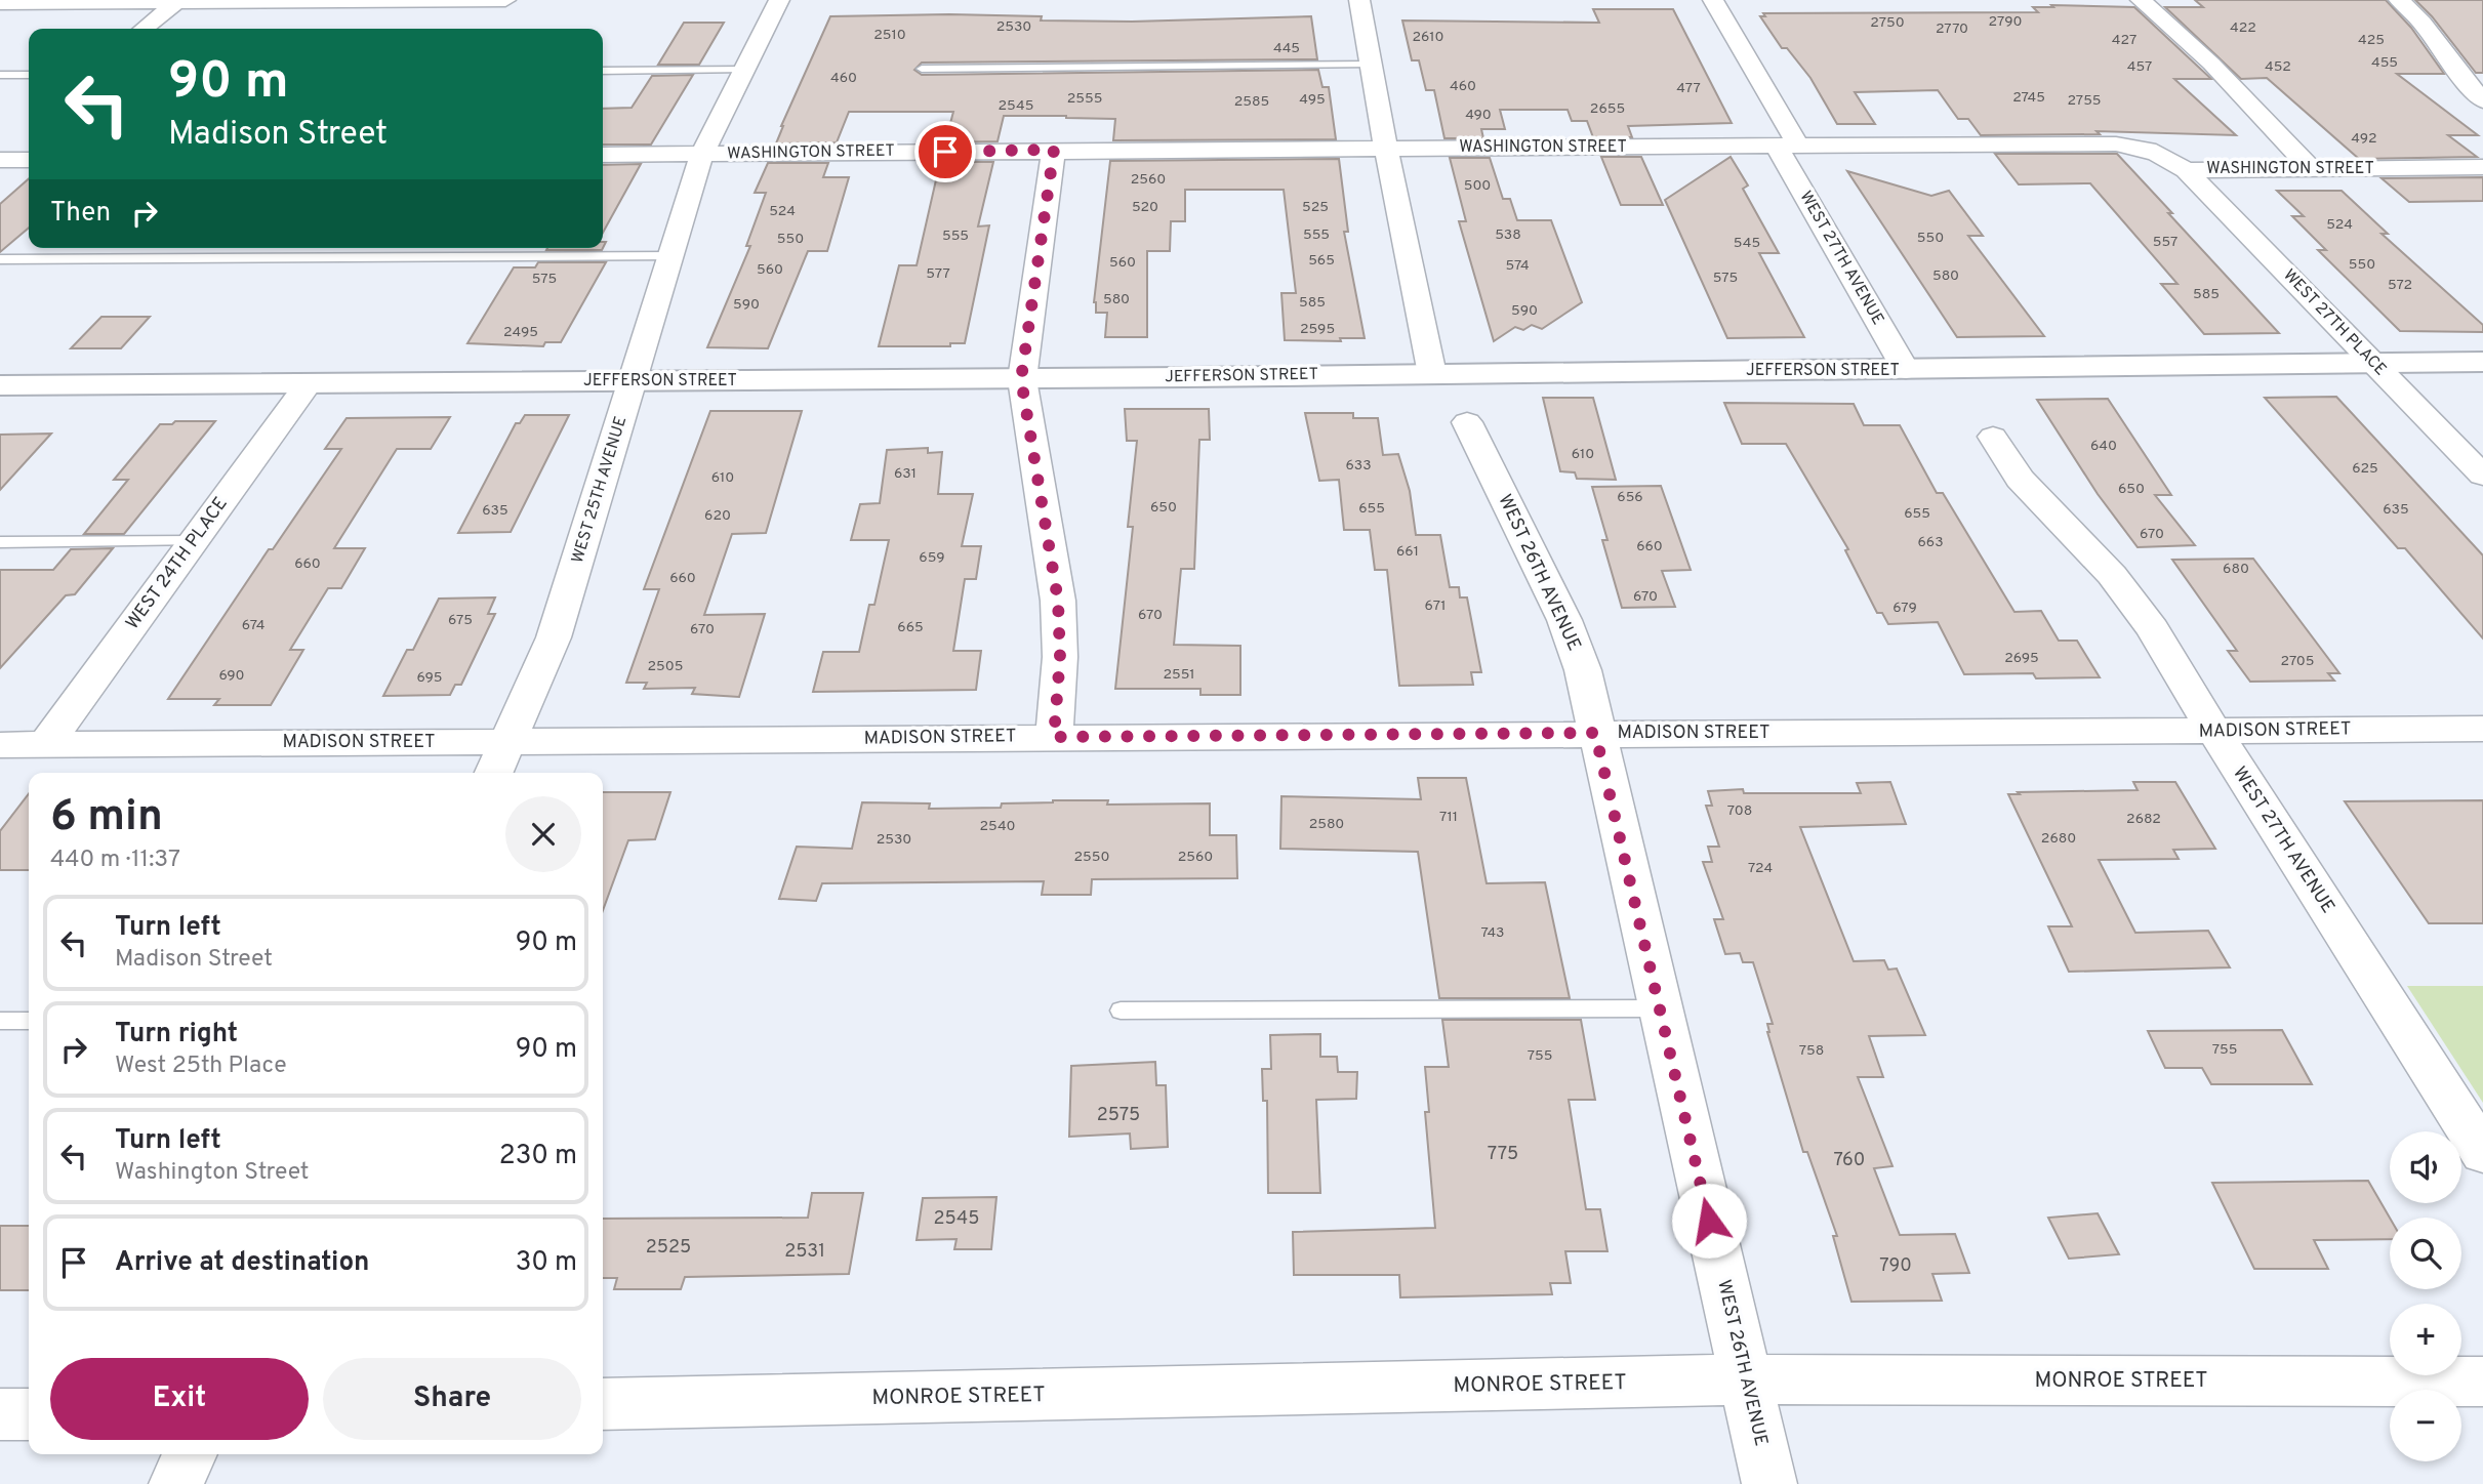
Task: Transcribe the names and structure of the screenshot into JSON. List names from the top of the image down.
{
  "streets": {
    "street": [
      "WASHINGTON STREET",
      "WEST 27TH AVENUE",
      "WEST 27TH PLACE",
      "JEFFERSON STREET",
      "WEST 25TH AVENUE",
      "WEST 24TH PLACE",
      "WEST 26TH AVENUE",
      "MADISON STREET",
      "MONROE STREET"
    ]
  },
  "crossings": [
    ["WASHINGTON STREET", "WEST 27TH AVENUE"],
    ["WASHINGTON STREET", "WEST 27TH PLACE"],
    ["WASHINGTON STREET", "WEST 25TH AVENUE"],
    ["WEST 27TH AVENUE", "JEFFERSON STREET"],
    ["WEST 27TH AVENUE", "MADISON STREET"],
    ["WEST 27TH PLACE", "JEFFERSON STREET"],
    ["JEFFERSON STREET", "WEST 25TH AVENUE"],
    ["JEFFERSON STREET", "WEST 24TH PLACE"],
    ["WEST 25TH AVENUE", "MADISON STREET"],
    ["WEST 24TH PLACE", "MADISON STREET"],
    ["WEST 26TH AVENUE", "MADISON STREET"],
    ["WEST 26TH AVENUE", "MONROE STREET"]
  ],
  "house_numbers": [
    "2790",
    "2750",
    "2530",
    "422",
    "2770",
    "2510",
    "2610",
    "427",
    "425",
    "445",
    "455",
    "457",
    "452",
    "460",
    "460",
    "477",
    "2745",
    "2555",
    "495",
    "2755",
    "2585",
    "2545",
    "2655",
    "490",
    "492",
    "2560",
    "500",
    "520",
    "525",
    "524",
    "524",
    "555",
    "538",
    "555",
    "550",
    "550",
    "557",
    "545",
    "565",
    "560",
    "550",
    "574",
    "560",
    "577",
    "580",
    "575",
    "575",
    "572",
    "585",
    "580",
    "585",
    "590",
    "590",
    "2595",
    "2495",
    "640",
    "610",
    "633",
    "625",
    "631",
    "610",
    "650",
    "656",
    "650",
    "655",
    "635",
    "635",
    "655",
    "620",
    "670",
    "663",
    "660",
    "661",
    "659",
    "660",
    "680",
    "660",
    "670",
    "671",
    "679",
    "670",
    "675",
    "674",
    "665",
    "670",
    "2695",
    "2705",
    "2505",
    "2551",
    "690",
    "695",
    "708",
    "711",
    "2682",
    "2580",
    "2540",
    "2680",
    "2530",
    "2550",
    "2560",
    "724",
    "743",
    "755",
    "758",
    "755",
    "2575",
    "775",
    "760",
    "2545",
    "2525",
    "2531",
    "790"
  ],
  "page": {
    "turn": ["90 m", "Madison Street"],
    "then": "Then",
    "heading": ["6 min", "440 m · 11:37"],
    "list": [
      {
        "name": "Turn left",
        "note": "Madison Street",
        "value": "90 m"
      },
      {
        "name": "Turn right",
        "note": "West 25th Place",
        "value": "90 m"
      },
      {
        "name": "Turn left",
        "note": "Washington Street",
        "value": "230 m"
      },
      {
        "name": "Arrive at destination",
        "value": "30 m"
      }
    ],
    "map_buttons": ["+", "−"],
    "buttons": ["Exit", "Share"]
  }
}
